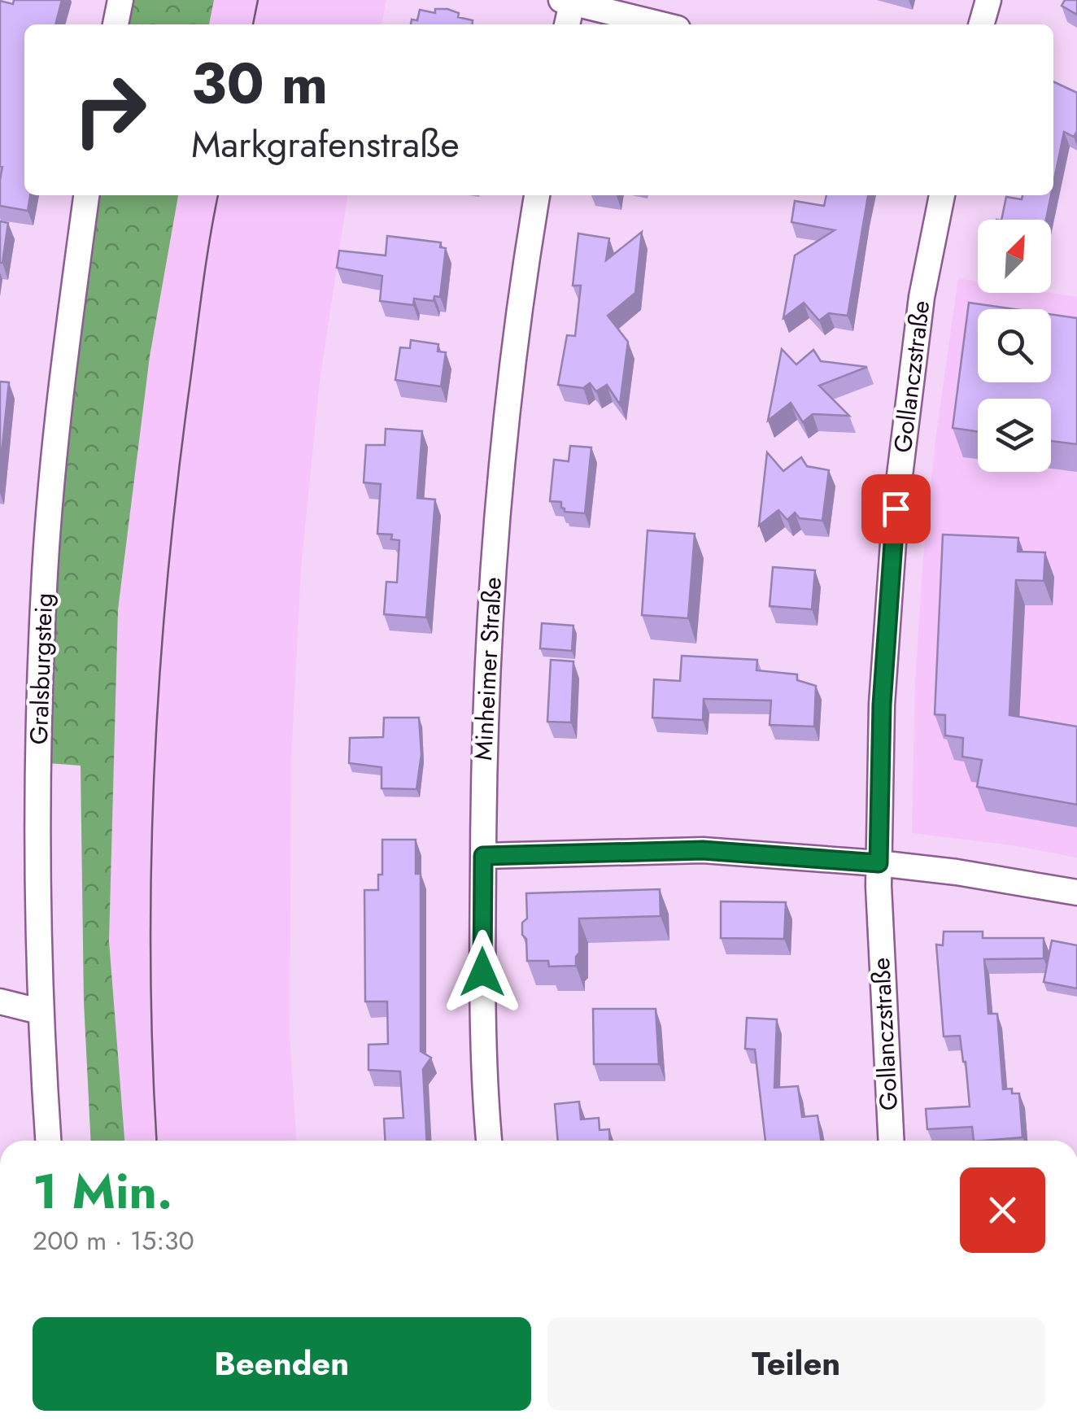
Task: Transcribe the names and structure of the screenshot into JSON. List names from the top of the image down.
{
  "streets": {
    "street": ["Gollanczstraße", "Gralsburgsteig", "Minheimer Straße"]
  },
  "north": "top right",
  "page": {
    "turn": ["30 m", "Markgrafenstraße"],
    "heading": ["1 Min.", "200 m · 15:30"],
    "buttons": ["Beenden", "Teilen"]
  }
}
